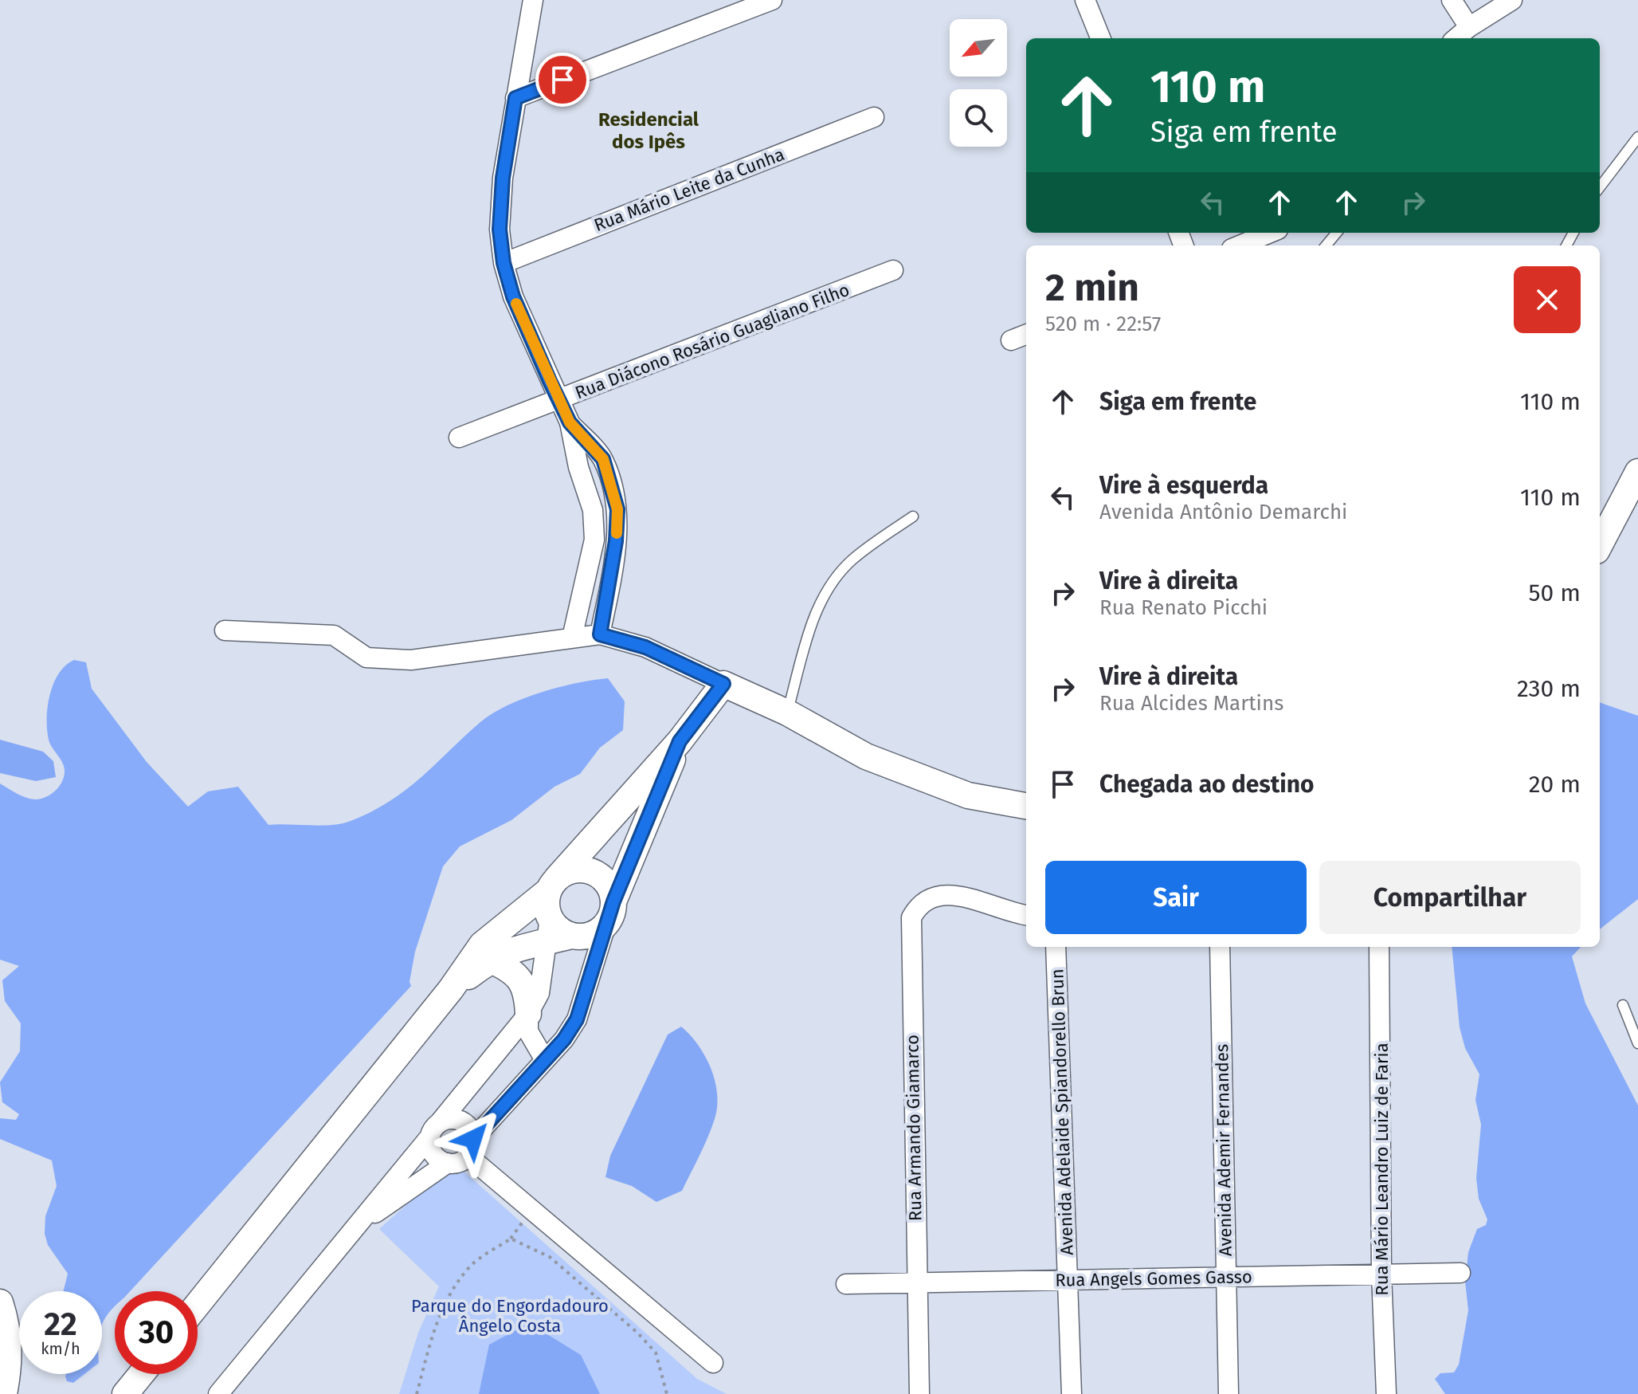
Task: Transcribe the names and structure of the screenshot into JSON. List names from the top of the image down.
{
  "streets": {
    "street": [
      "Rua Mário Leite da Cunha",
      "Rua Diácono Rosário Guagliano Filho",
      "Avenida Adelaide Spiandorello Brun",
      "Rua Armando Giamarco",
      "Avenida Ademir Fernandes",
      "Rua Mário Leandro Luiz de Faria",
      "Rua Angels Gomes Gasso"
    ]
  },
  "crossings": [
    ["Avenida Adelaide Spiandorello Brun", "Rua Angels Gomes Gasso"],
    ["Rua Armando Giamarco", "Rua Angels Gomes Gasso"],
    ["Avenida Ademir Fernandes", "Rua Angels Gomes Gasso"],
    ["Rua Mário Leandro Luiz de Faria", "Rua Angels Gomes Gasso"]
  ],
  "districts": ["Residencial dos Ipês"],
  "parks": ["Parque do Engordadouro Ângelo Costa"],
  "north": "bottom left",
  "page": {
    "turn": ["110 m", "Siga em frente"],
    "heading": ["2 min", "520 m · 22:57"],
    "list": [
      {
        "name": "Siga em frente",
        "value": "110 m"
      },
      {
        "name": "Vire à esquerda",
        "note": "Avenida Antônio Demarchi",
        "value": "110 m"
      },
      {
        "name": "Vire à direita",
        "note": "Rua Renato Picchi",
        "value": "50 m"
      },
      {
        "name": "Vire à direita",
        "note": "Rua Alcides Martins",
        "value": "230 m"
      },
      {
        "name": "Chegada ao destino",
        "value": "20 m"
      }
    ],
    "buttons": ["Sair", "Compartilhar"],
    "speed": "22 km/h",
    "limit": "30"
  }
}
